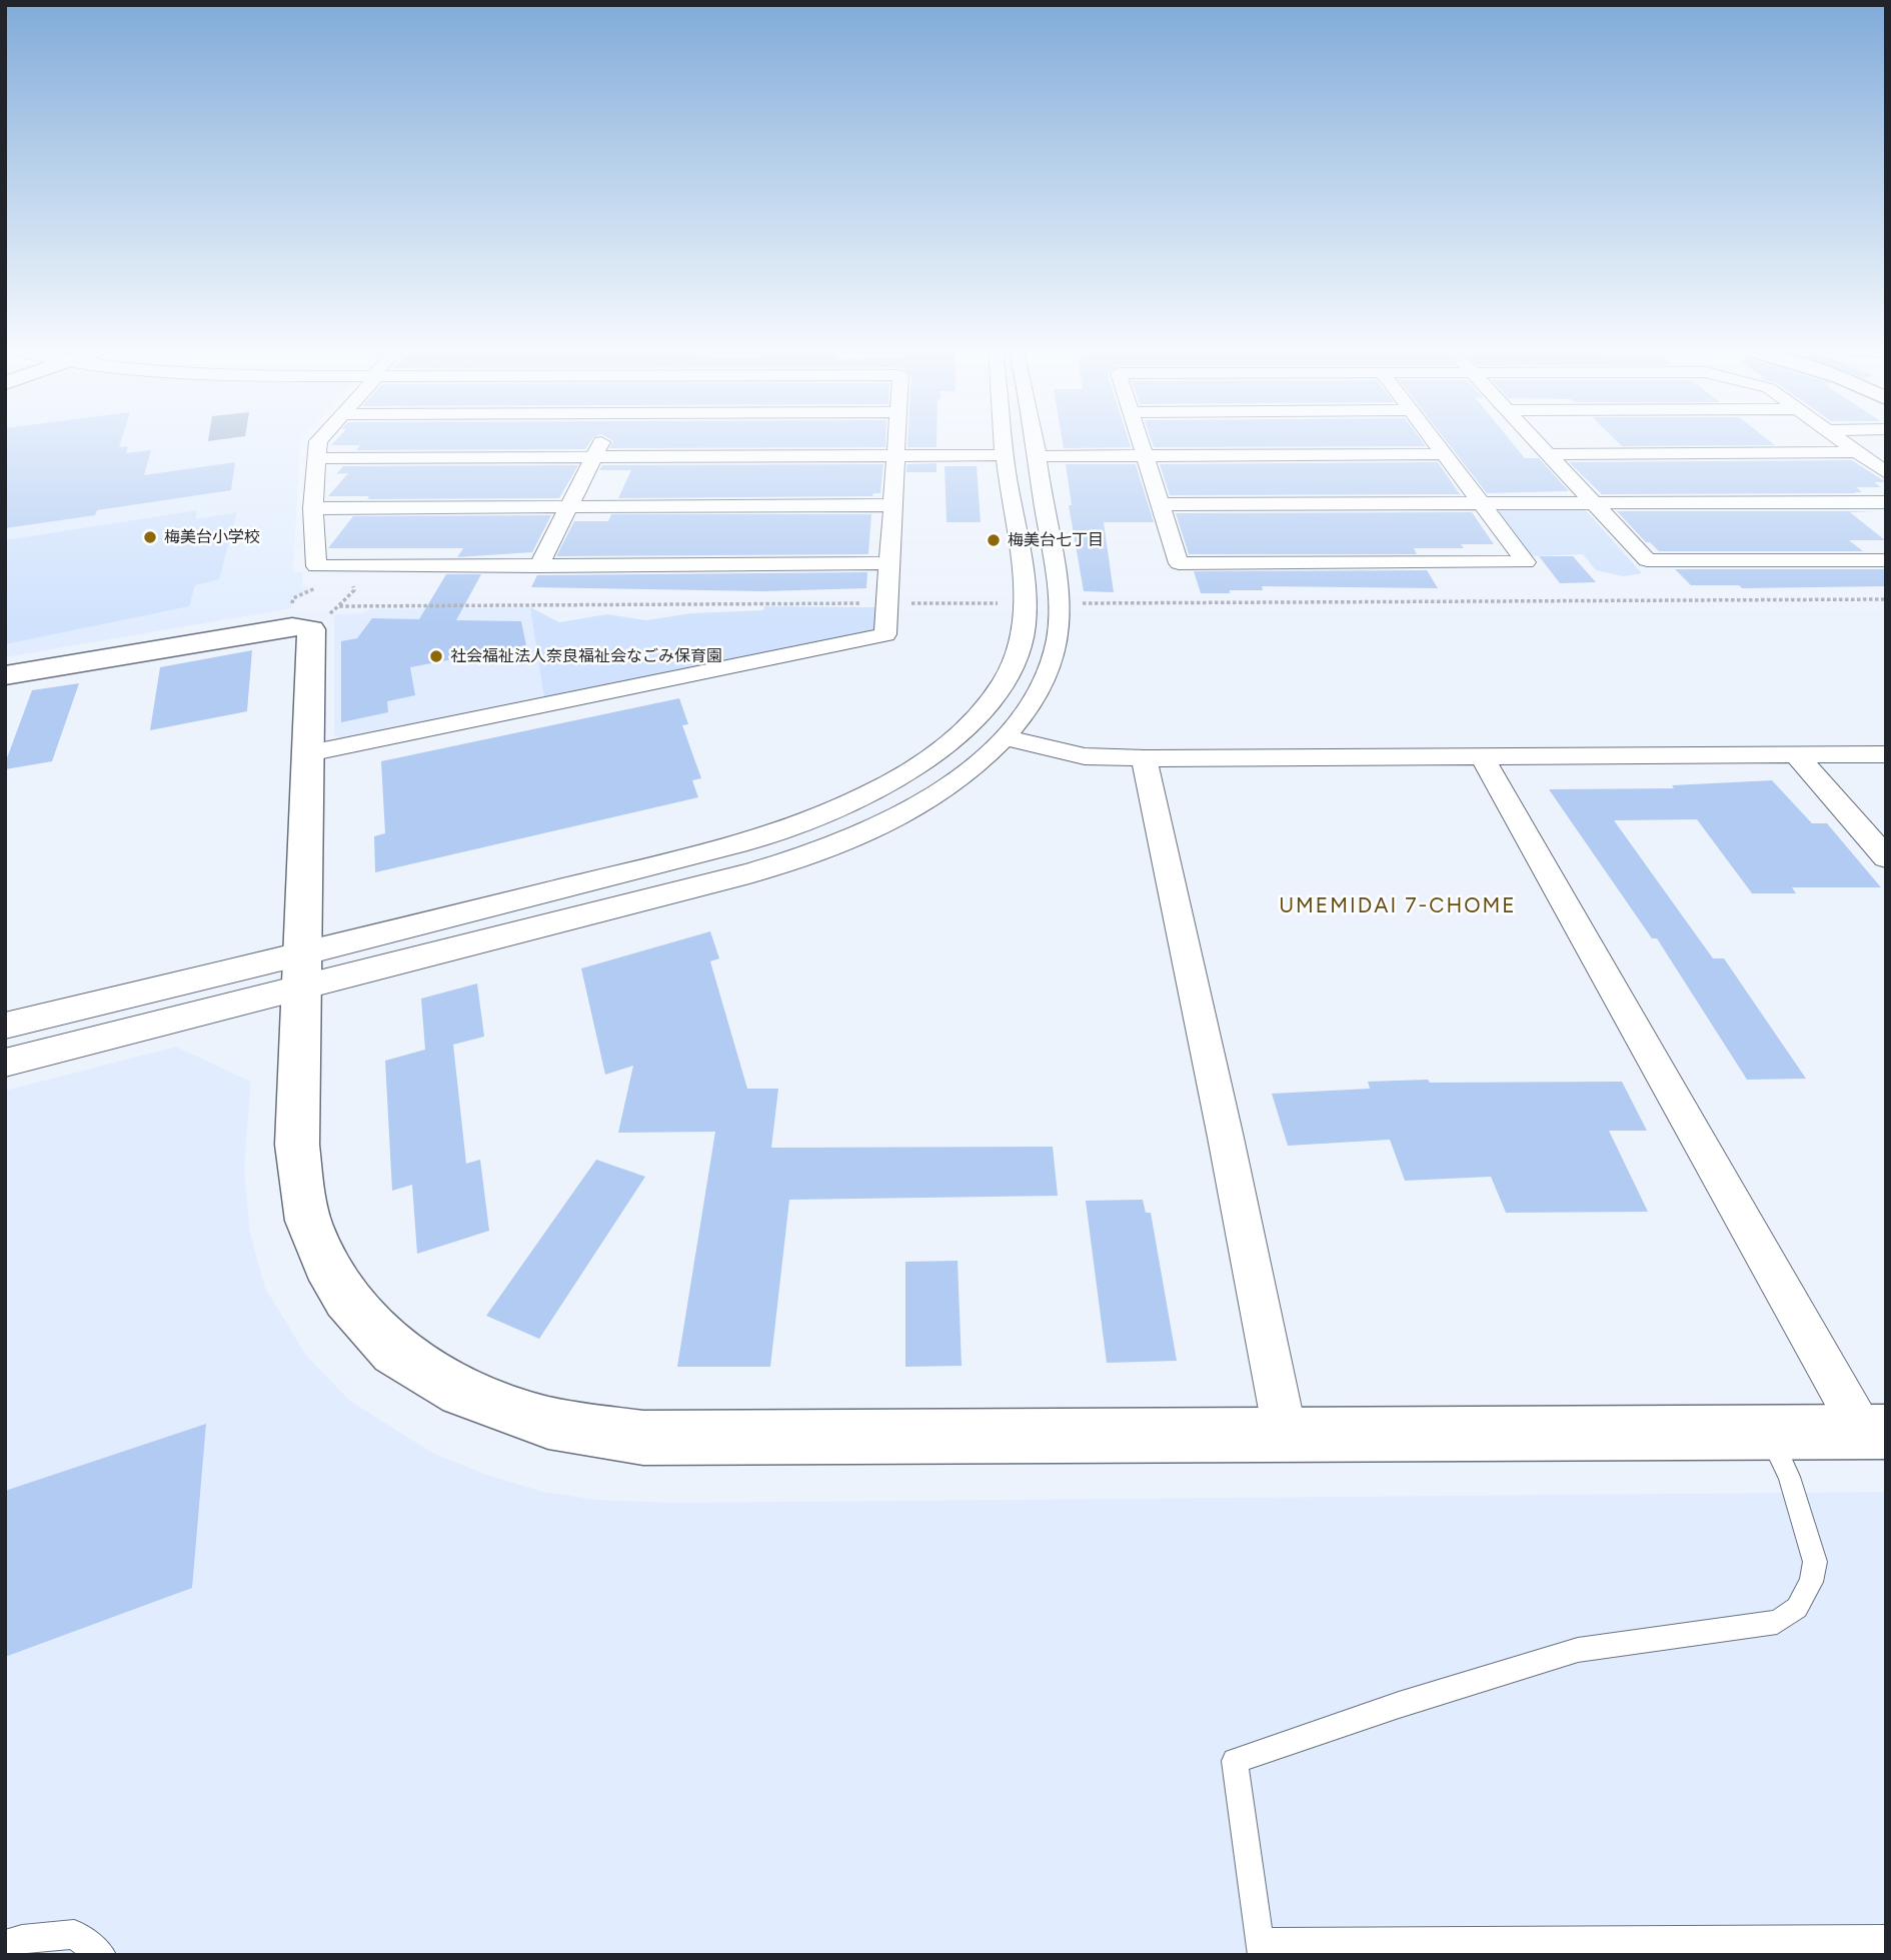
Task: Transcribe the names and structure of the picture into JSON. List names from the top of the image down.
{
  "districts": ["UMEMIDAI 7-CHOME"],
  "places": ["梅美台小学校", "梅美台七丁目", "社会福祉法人奈良福祉会なごみ保育園"]
}
